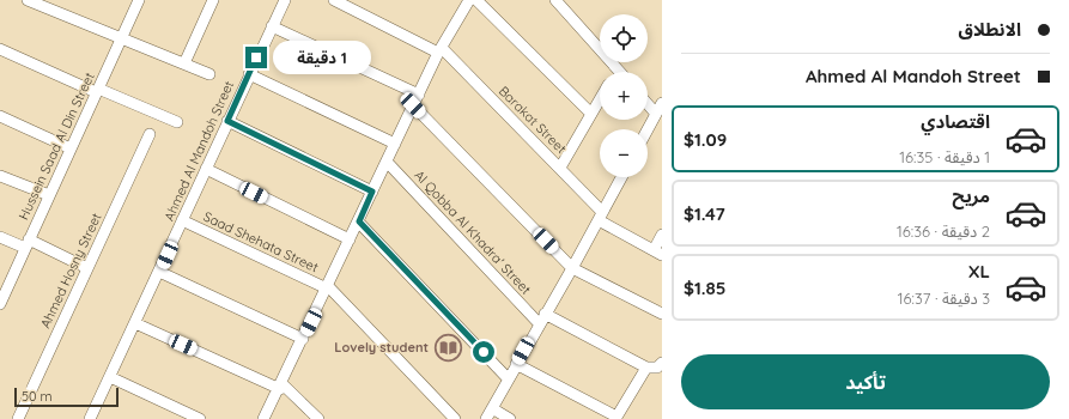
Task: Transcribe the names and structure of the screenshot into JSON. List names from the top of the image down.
{
  "streets": {
    "street": [
      "Barakat Street",
      "Hussein Saad Al Din Street",
      "Ahmed Al Mandoh Street",
      "Al Qobba Al Khadra' Street",
      "Saad Shehata Street",
      "Ahmed Hosny Street"
    ]
  },
  "crossings": [
    ["Ahmed Al Mandoh Street", "Saad Shehata Street"]
  ],
  "places": {
    "library": ["Lovely student"]
  },
  "scale_bar": "50 m",
  "page": {
    "banner": ["الانطلاق", "Ahmed Al Mandoh Street"],
    "map_buttons": ["+", "−"],
    "bubble": "1 دقيقة",
    "list": [
      {
        "name": "اقتصادي",
        "note": "1 دقيقة · 16:35",
        "value": "$1.09"
      },
      {
        "name": "مريح",
        "note": "2 دقيقة · 16:36",
        "value": "$1.47"
      },
      {
        "name": "XL",
        "note": "3 دقيقة · 16:37",
        "value": "$1.85"
      }
    ],
    "buttons": "تأكيد",
    "scale": "50 m"
  }
}
